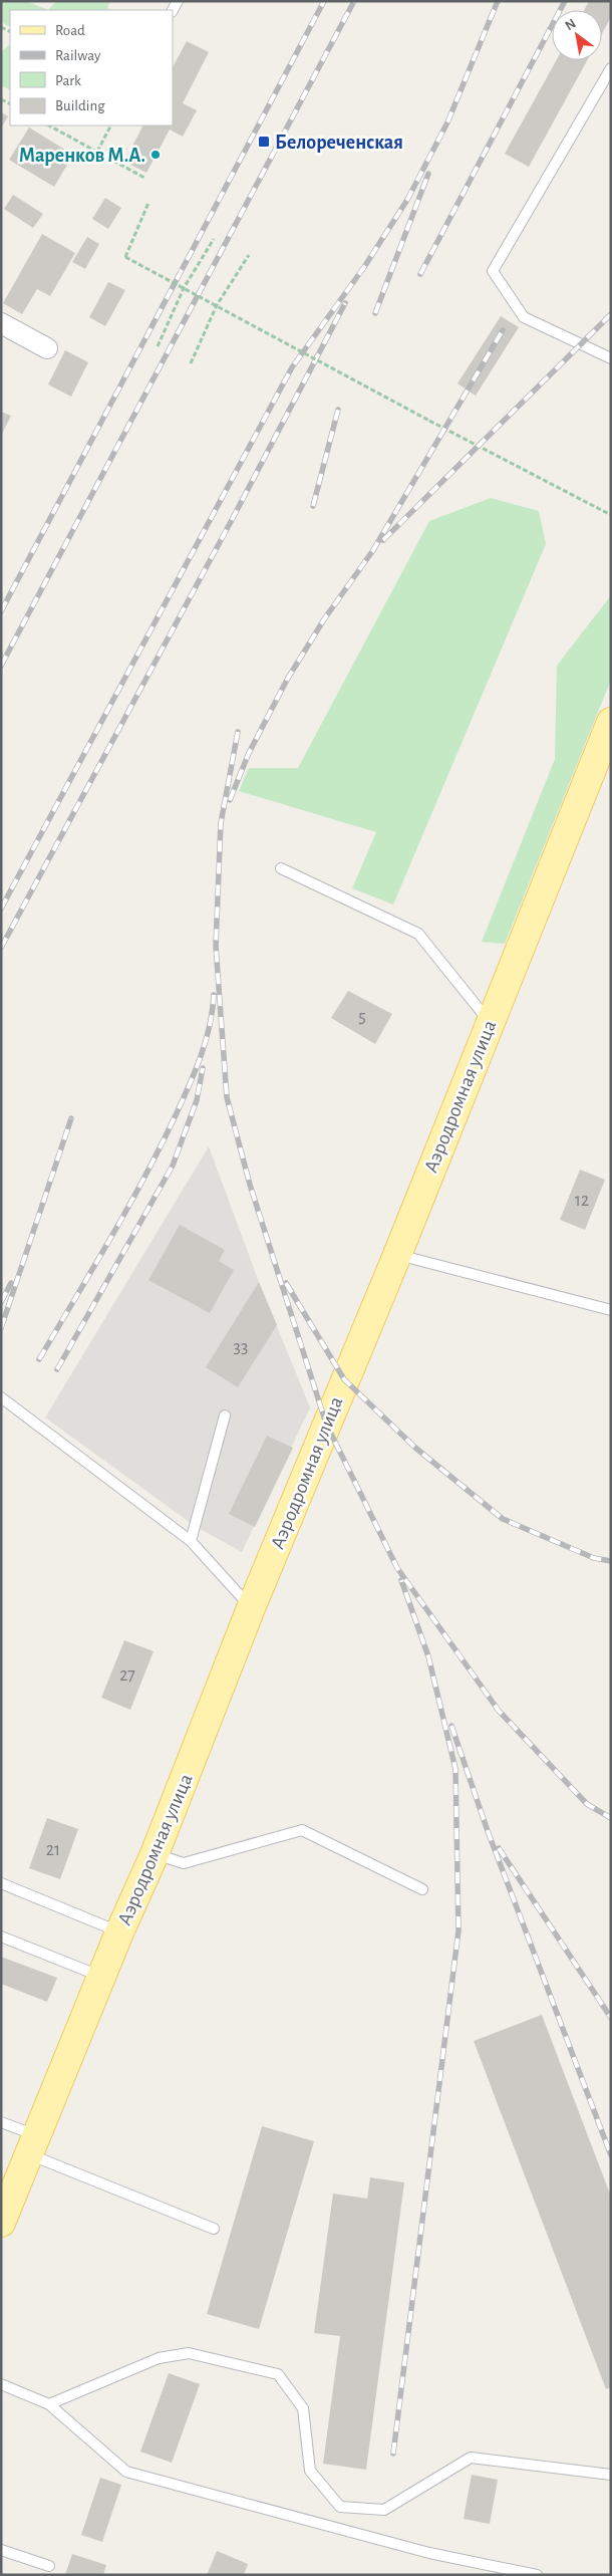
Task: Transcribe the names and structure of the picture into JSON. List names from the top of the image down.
{
  "streets": {
    "main road": ["Аэродромная улица"]
  },
  "places": {
    "transit": ["Белореченская"],
    "other": ["Маренков М.А."]
  },
  "house_numbers": [
    "5",
    "12",
    "33",
    "27",
    "21"
  ],
  "legend": [
    "Road",
    "Railway",
    "Park",
    "Building"
  ],
  "north": "top left"
}
